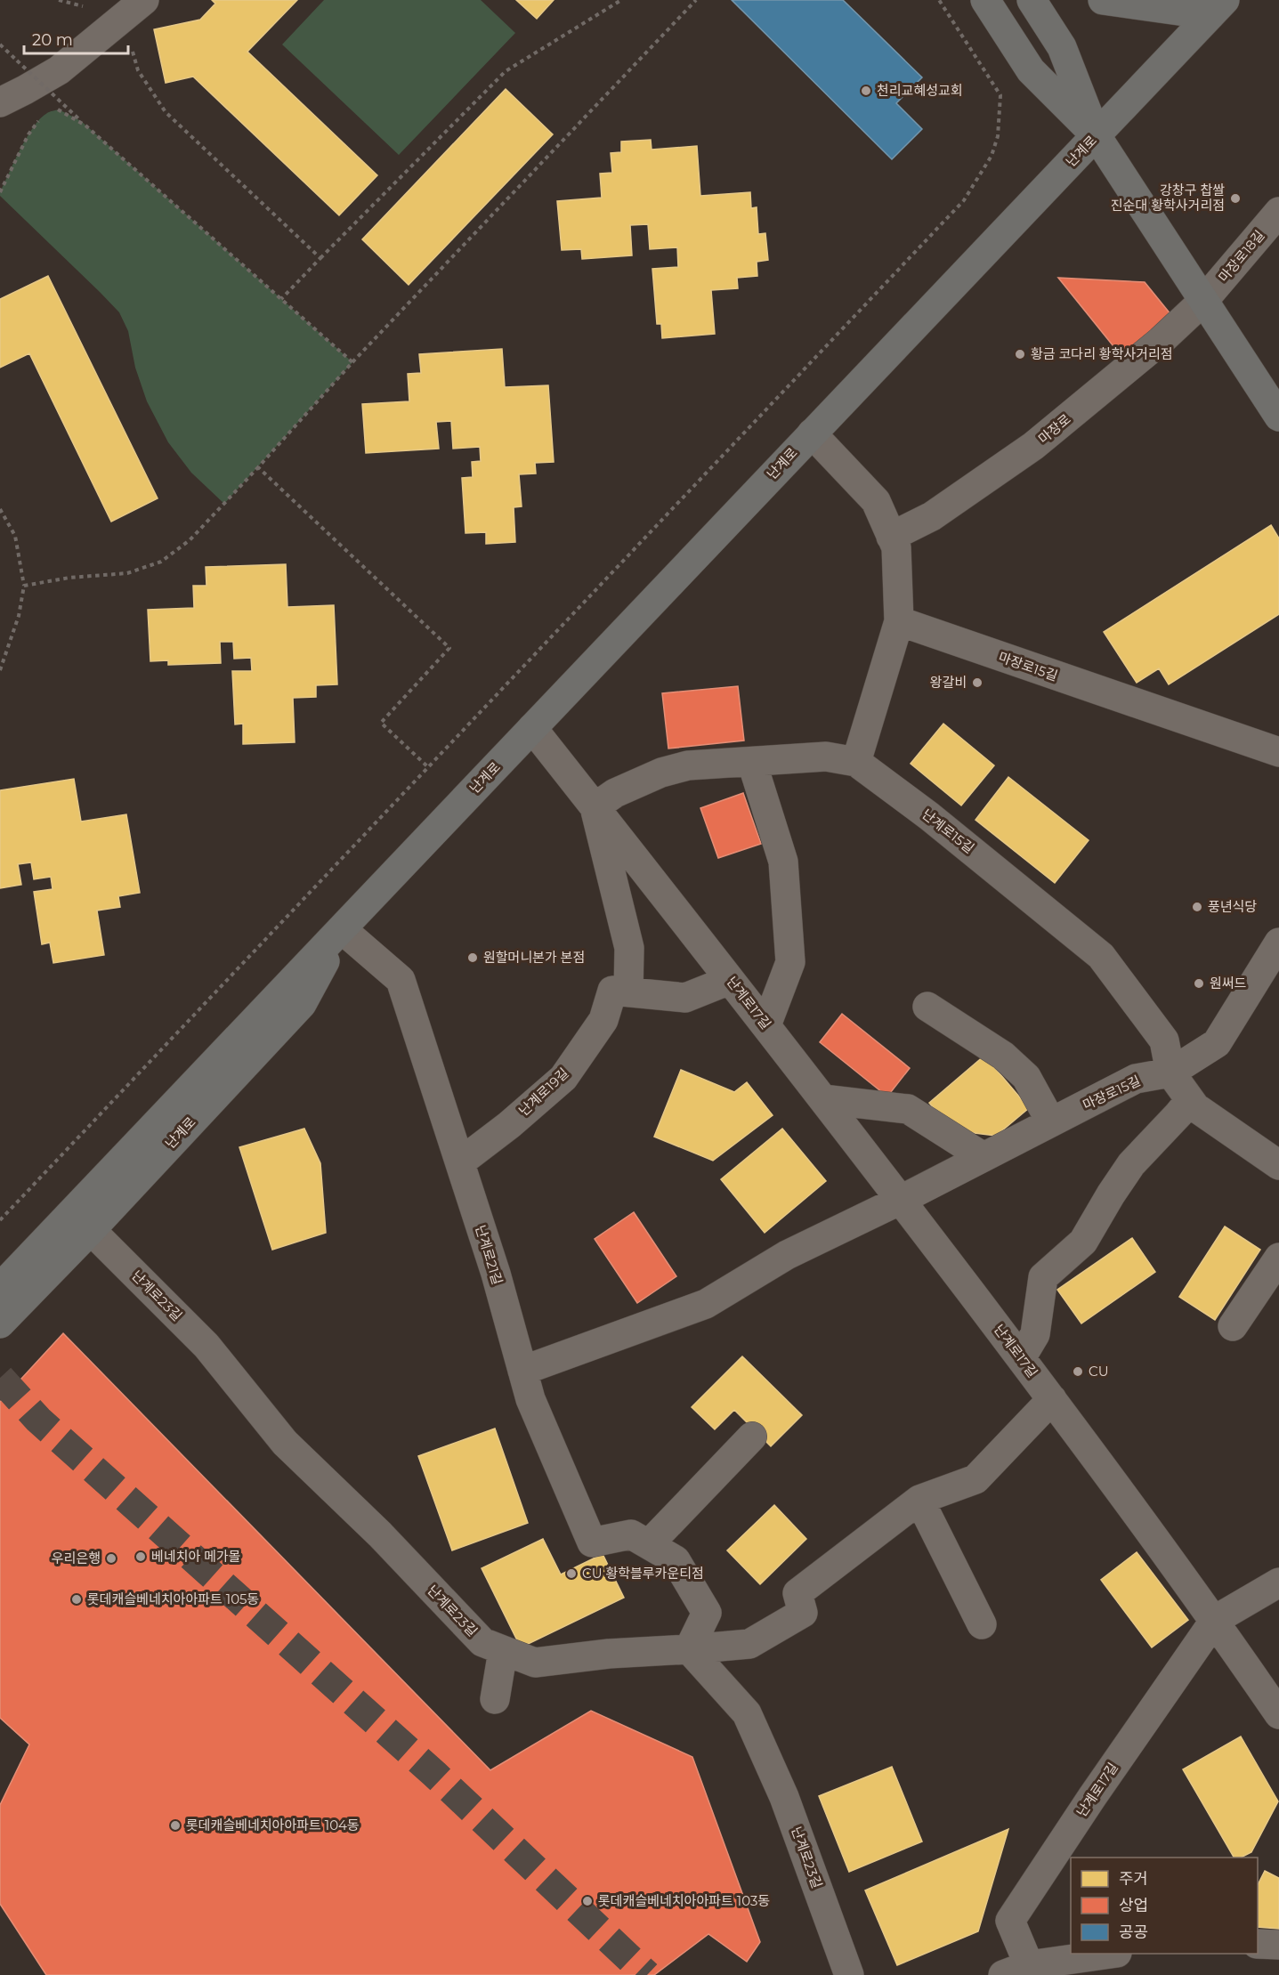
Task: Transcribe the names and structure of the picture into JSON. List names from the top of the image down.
{
  "streets": {
    "main road": ["난계로"],
    "street": [
      "마장로18길",
      "마장로",
      "마장로15길",
      "난계로15길",
      "난계로17길",
      "난계로19길",
      "난계로21길",
      "난계로23길"
    ]
  },
  "crossings": [
    ["난계로", "난계로17길"],
    ["난계로", "난계로21길"],
    ["난계로", "난계로23길"],
    ["마장로18길", "마장로"],
    ["마장로15길", "난계로15길"],
    ["마장로15길", "난계로17길"],
    ["난계로17길", "난계로19길"],
    ["난계로19길", "난계로21길"],
    ["난계로21길", "난계로23길"]
  ],
  "places": [
    "천리교혜성교회",
    "강창구 찹쌀 진순대 황학사거리점",
    "황금 코다리 황학사거리점",
    "왕갈비",
    "풍년식당",
    "원할머니본가 본점",
    "원써드",
    "CU",
    "베네치아 메가몰",
    "우리은행",
    "CU 황학블루카운티점",
    "롯데캐슬베네치아아파트 105동",
    "롯데캐슬베네치아아파트 104동",
    "롯데캐슬베네치아아파트 103동"
  ],
  "legend": ["주거", "상업", "공공"],
  "scale_bar": "20 m"
}
